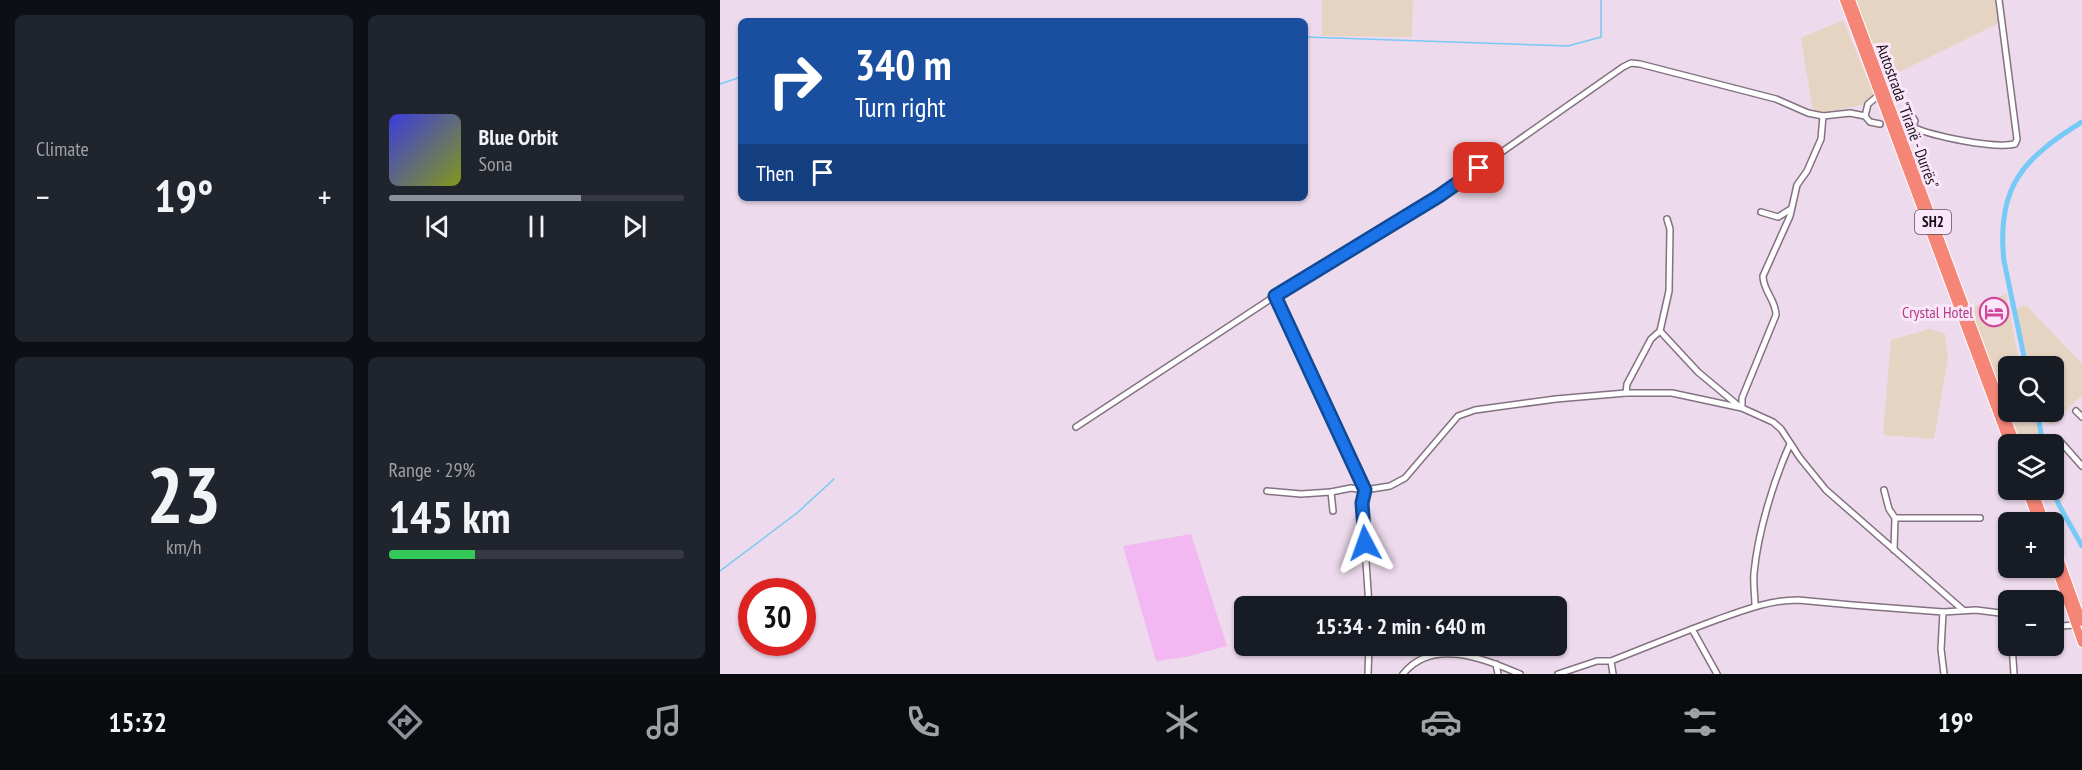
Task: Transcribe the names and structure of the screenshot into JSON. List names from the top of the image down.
{
  "streets": {
    "highway": ["Autostrada \"Tiranë - Durrës\"", "SH2"]
  },
  "places": {
    "hotel": ["Crystal Hotel"]
  },
  "page": {
    "tile": [
      "Climate",
      ["23", "km/h"],
      ["Range · 29%", "145 km"]
    ],
    "turn": ["340 m", "Turn right"],
    "song": ["Blue Orbit", "Sona"],
    "then": "Then",
    "heat": ["−", "19°", "+"],
    "map_buttons": ["+", "−"],
    "limit": "30",
    "trip": "15:34 · 2 min · 640 m",
    "tabs": ["15:32", "19°"]
  }
}
